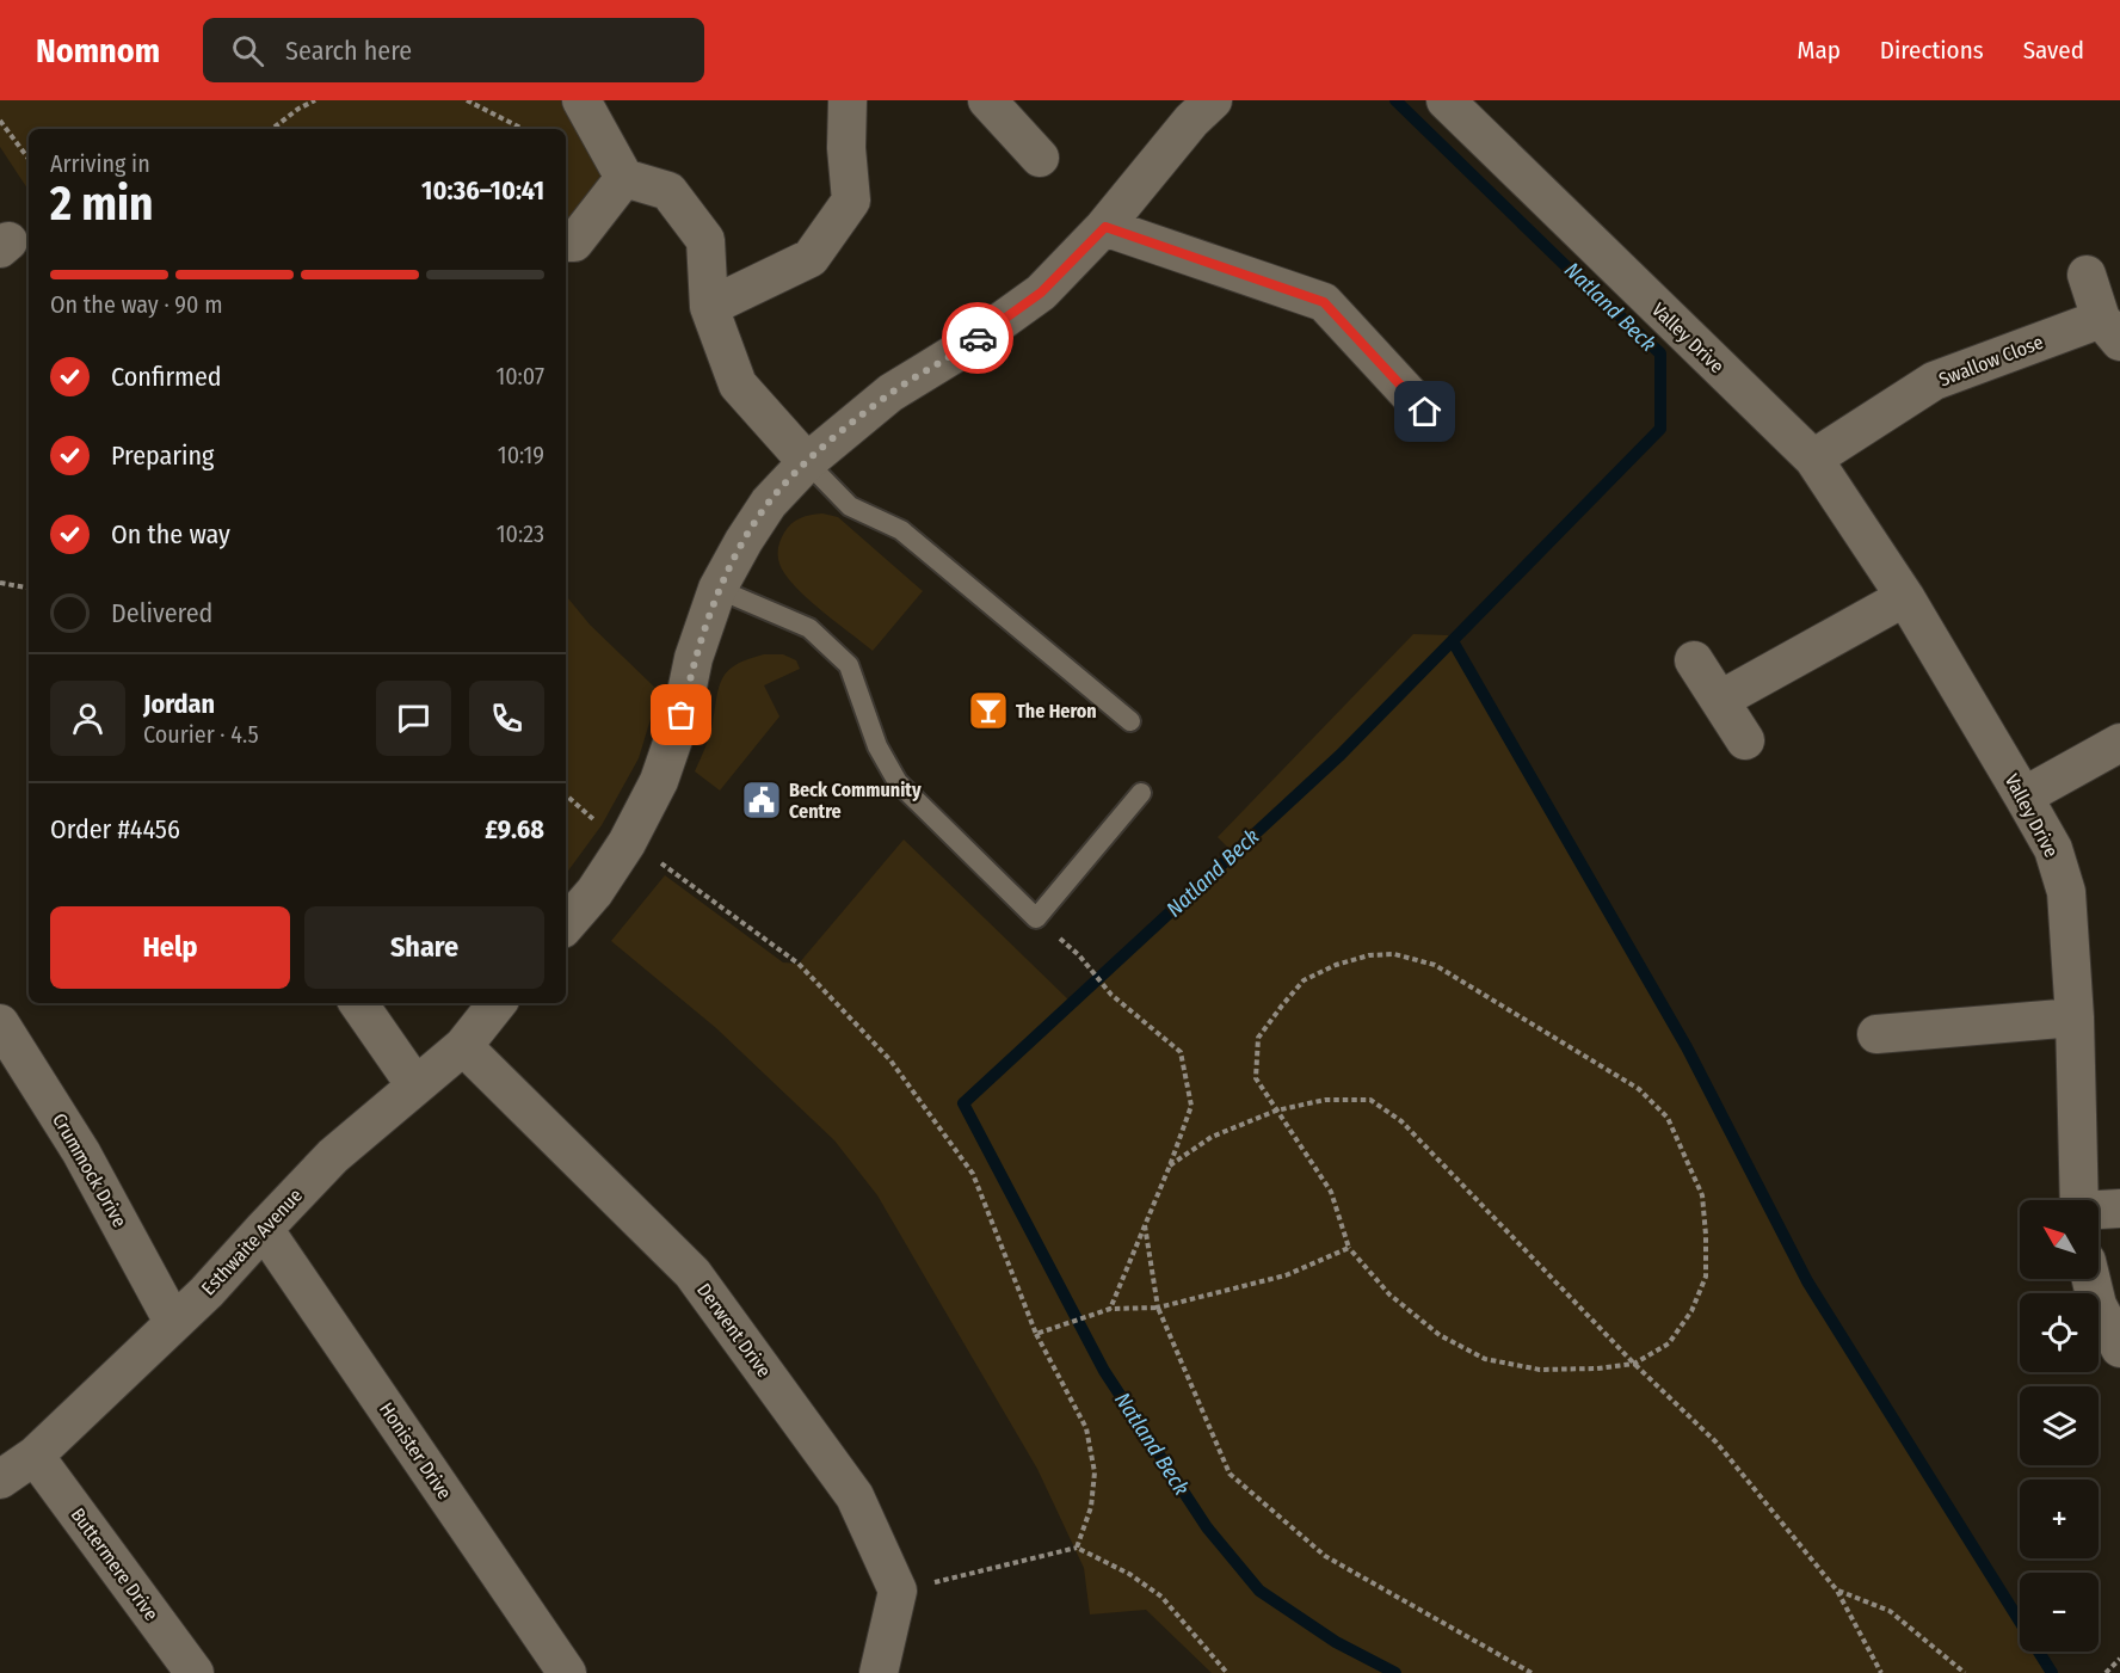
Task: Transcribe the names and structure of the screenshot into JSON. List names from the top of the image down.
{
  "streets": {
    "street": [
      "Valley Drive",
      "Swallow Close",
      "Crummock Drive",
      "Esthwaite Avenue",
      "Derwent Drive",
      "Honister Drive",
      "Buttermere Drive"
    ]
  },
  "crossings": [
    ["Valley Drive", "Swallow Close"],
    ["Crummock Drive", "Esthwaite Avenue"],
    ["Esthwaite Avenue", "Derwent Drive"],
    ["Esthwaite Avenue", "Honister Drive"],
    ["Esthwaite Avenue", "Buttermere Drive"]
  ],
  "water": ["Natland Beck"],
  "places": {
    "bar": ["The Heron"],
    "public building": ["Beck Community Centre"]
  },
  "north": "top left",
  "page": {
    "header": "Nomnom",
    "search": "Search here",
    "nav": ["Map", "Directions", "Saved"],
    "heading": ["2 min", "Arriving in", "10:36–10:41"],
    "panel": [
      "Jordan",
      "Courier · 4.5",
      "Order #4456",
      "£9.68"
    ],
    "bar": "On the way · 90 m",
    "list": [
      ["Confirmed", "10:07"],
      ["Preparing", "10:19"],
      ["On the way", "10:23"],
      "Delivered"
    ],
    "buttons": ["Help", "Share"],
    "map_buttons": ["+", "−"]
  }
}
